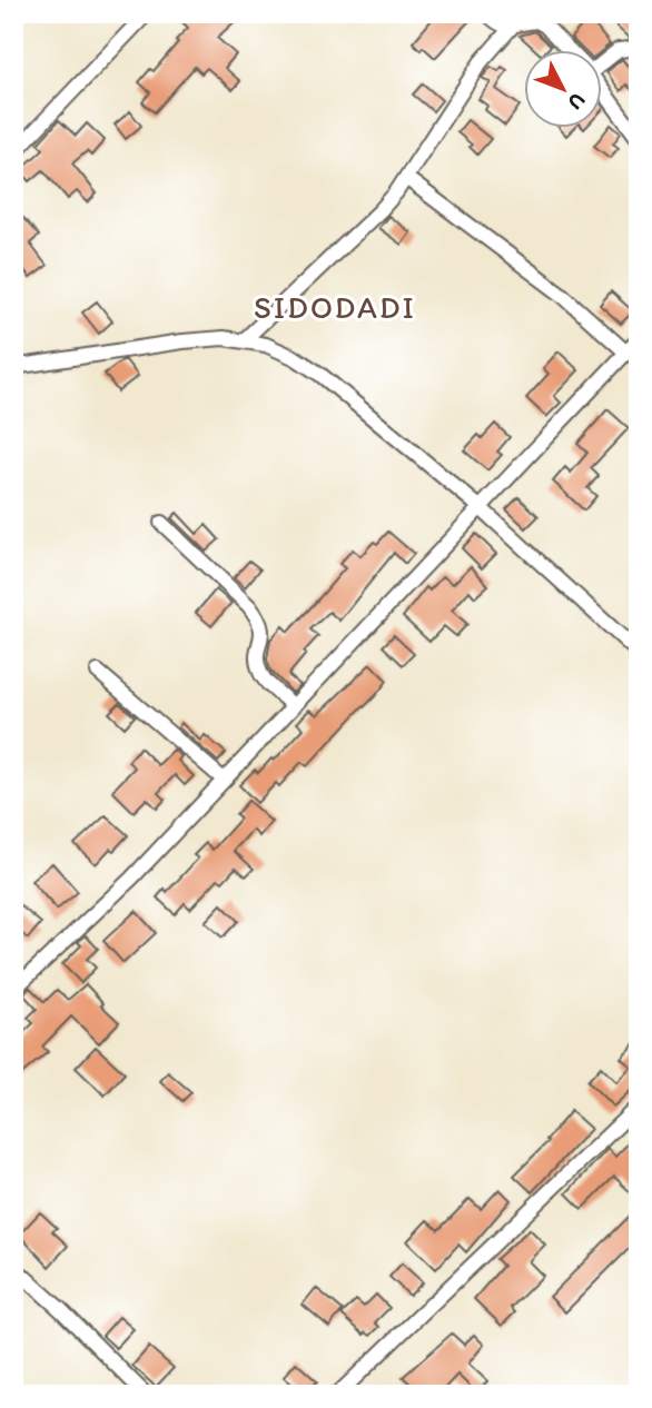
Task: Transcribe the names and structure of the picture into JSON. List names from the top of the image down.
{
  "districts": ["SIDODADI"],
  "north": "bottom right"
}
